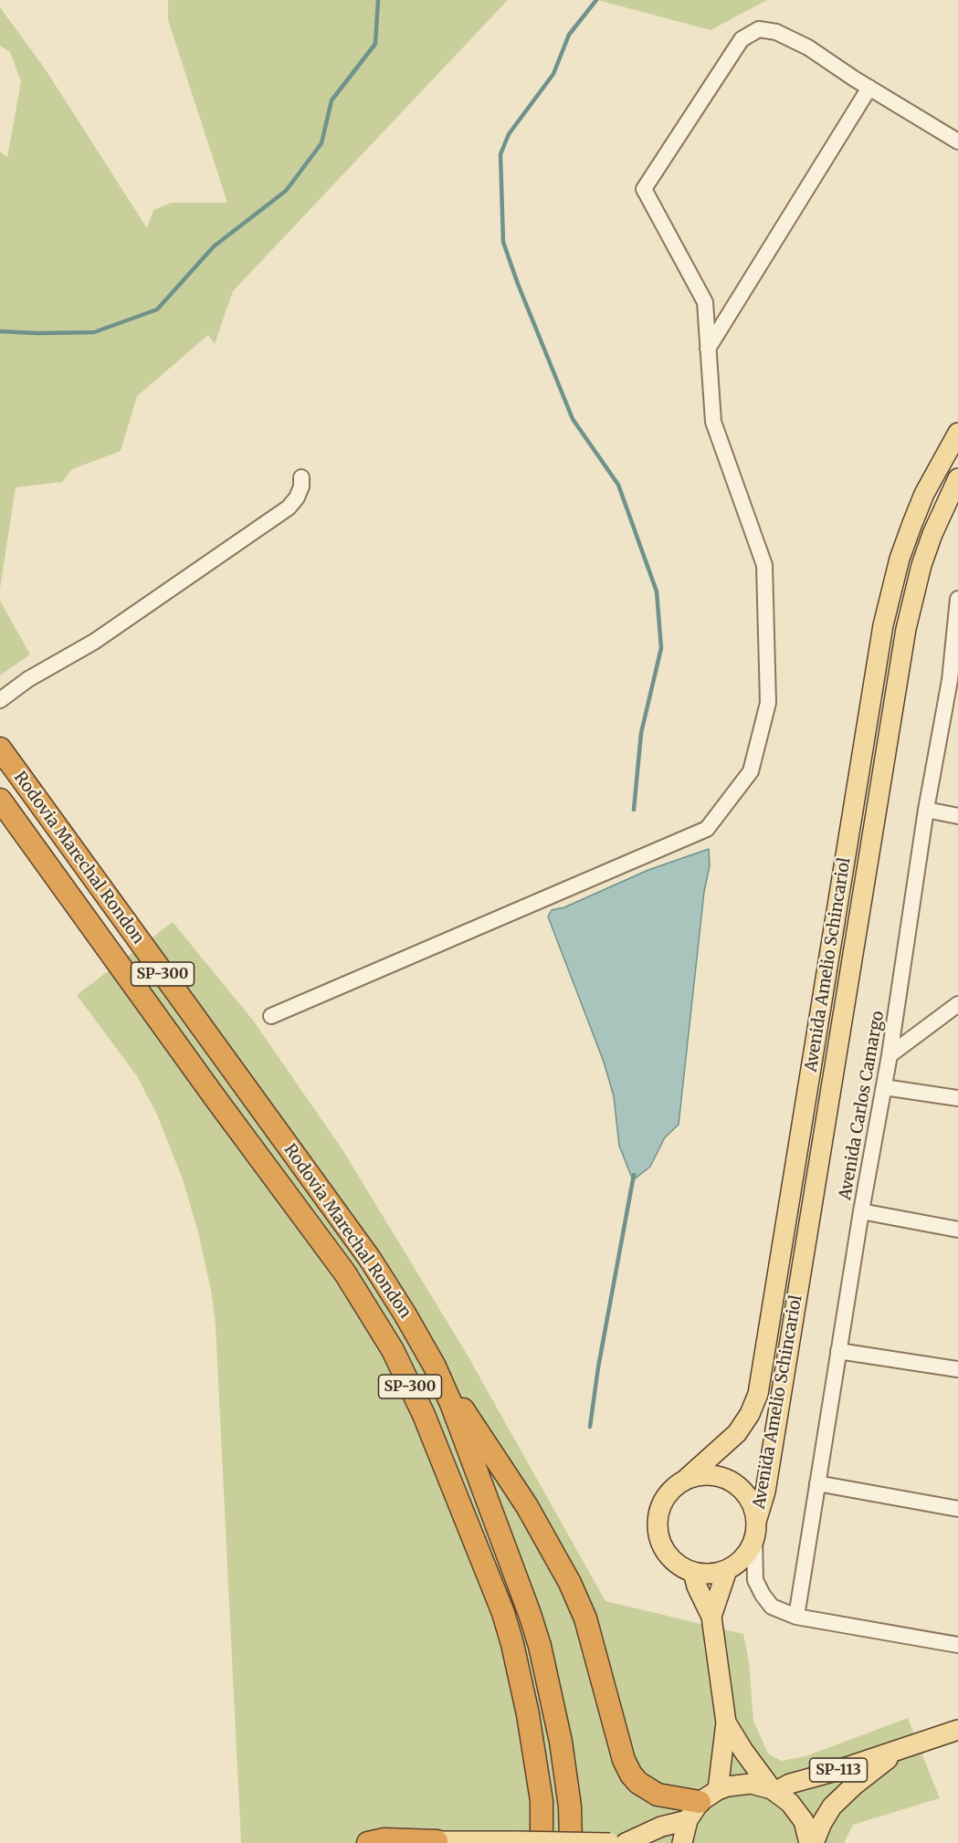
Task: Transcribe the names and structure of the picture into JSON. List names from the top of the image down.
{
  "streets": {
    "highway": ["Rodovia Marechal Rondon", "SP-300"],
    "main road": ["Avenida Amelio Schincariol", "SP-113"],
    "street": ["Avenida Carlos Camargo"]
  }
}
